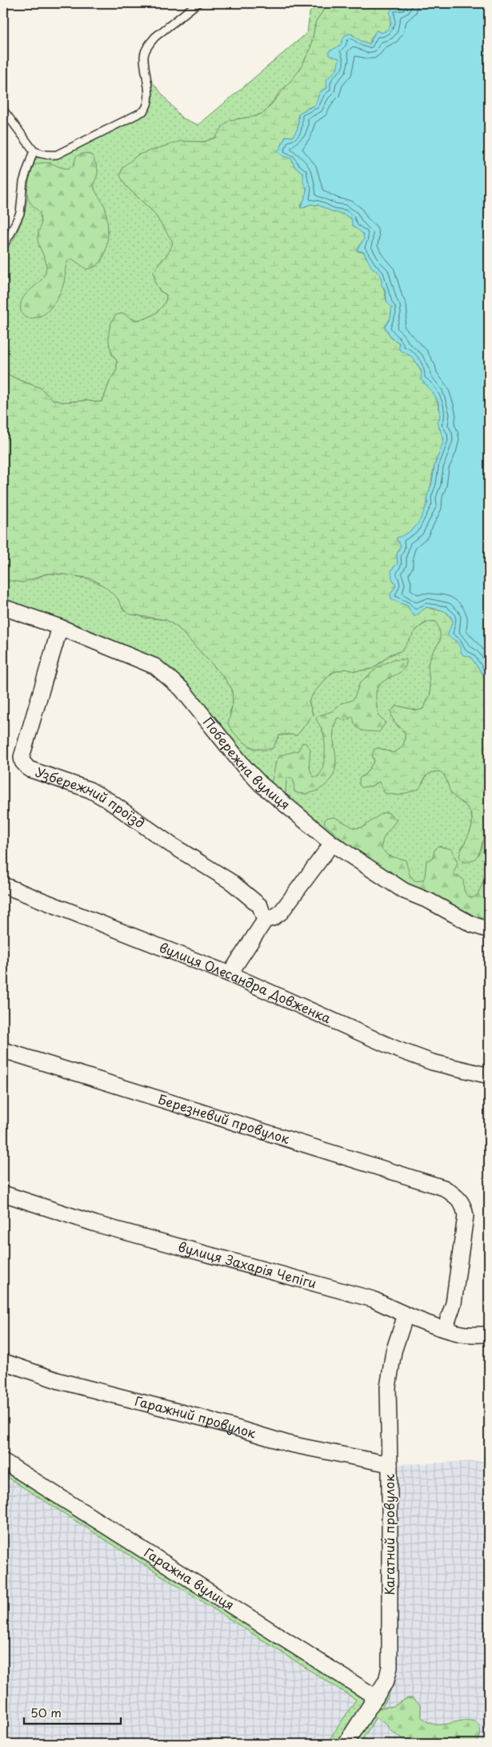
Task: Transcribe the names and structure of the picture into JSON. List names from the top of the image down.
{
  "streets": {
    "street": [
      "Побережна вулиця",
      "Узбережний проїзд",
      "вулиця Олесандра Довженка",
      "Березневий провулок",
      "вулиця Захарія Чепіги",
      "Гаражний провулок",
      "Кагатний провулок",
      "Гаражна вулиця"
    ]
  },
  "crossings": [
    ["Побережна вулиця", "Узбережний проїзд"],
    ["Березневий провулок", "вулиця Захарія Чепіги"],
    ["вулиця Захарія Чепіги", "Кагатний провулок"],
    ["Гаражний провулок", "Кагатний провулок"],
    ["Кагатний провулок", "Гаражна вулиця"]
  ],
  "scale_bar": "50 m"
}
